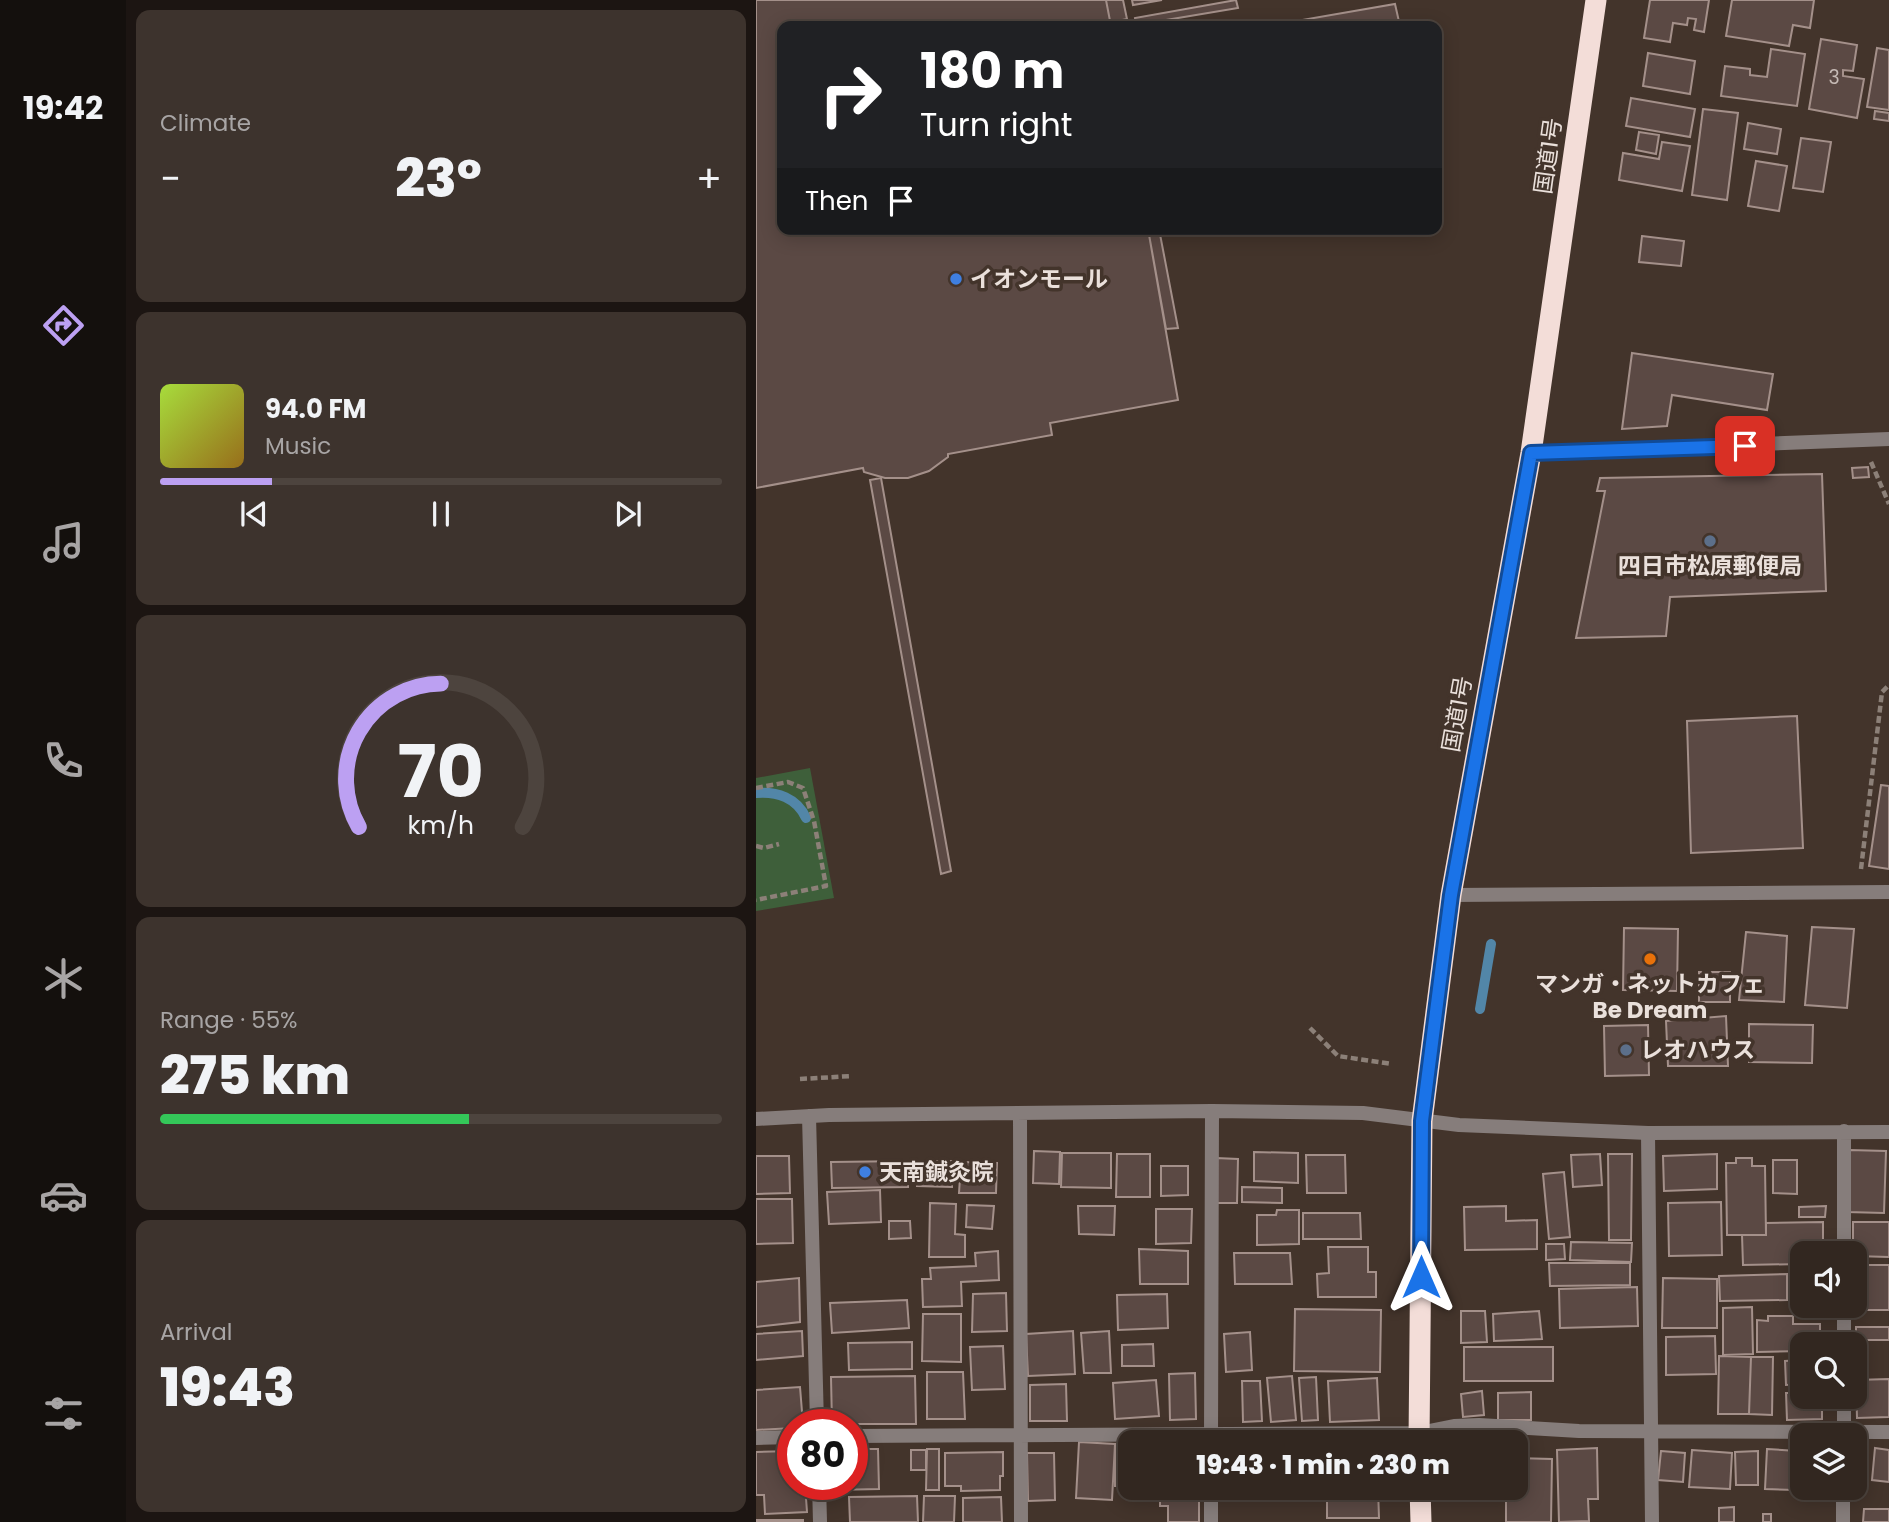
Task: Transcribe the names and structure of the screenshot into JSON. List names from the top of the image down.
{
  "streets": {
    "highway": ["国道1号"]
  },
  "places": [
    "イオンモール",
    "四日市松原郵便局",
    "マンガ・ネットカフェ Be Dream",
    "レオハウス",
    "天南鍼灸院"
  ],
  "house_numbers": ["3"],
  "page": {
    "tabs": "19:42",
    "tile": [
      "Climate",
      ["Range · 55%", "275 km"],
      ["Arrival", "19:43"]
    ],
    "turn": ["180 m", "Turn right"],
    "heat": ["−", "23°", "+"],
    "then": "Then",
    "song": ["94.0 FM", "Music"],
    "limit": "80",
    "trip": "19:43 · 1 min · 230 m",
    "gauge": ["70", "km/h"]
  }
}
